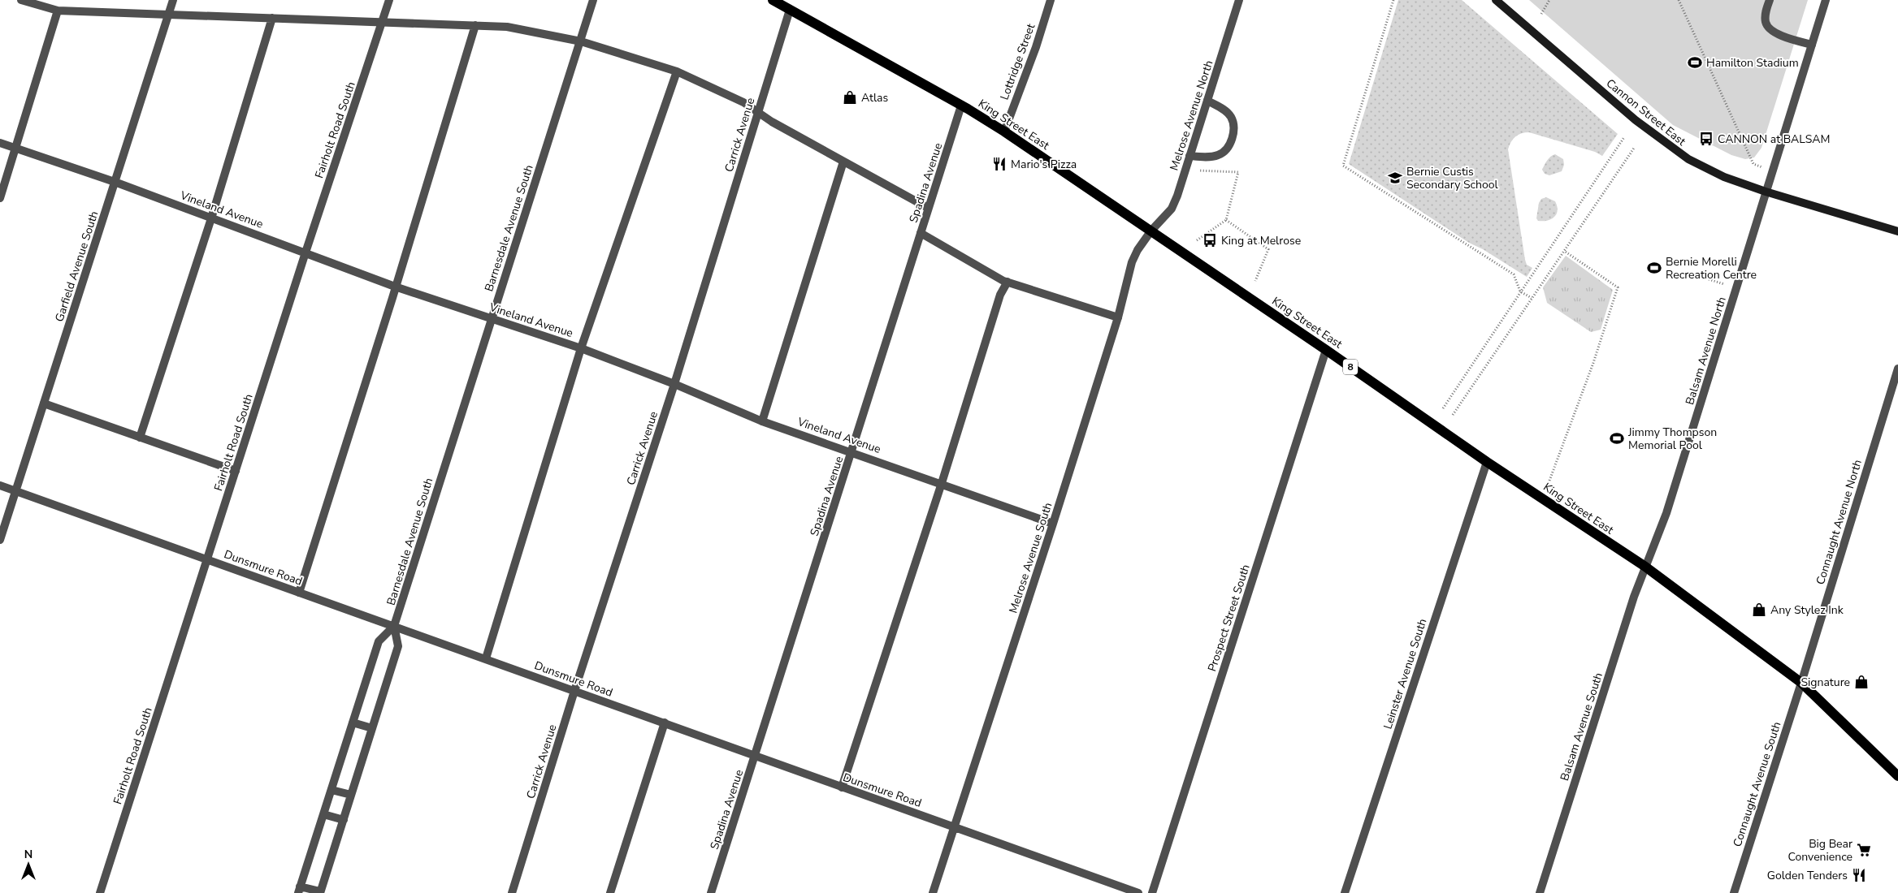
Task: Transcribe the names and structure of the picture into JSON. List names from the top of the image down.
{
  "streets": {
    "main road": ["Cannon Street East", "King Street East", "8"],
    "street": [
      "Lottridge Street",
      "Melrose Avenue North",
      "Fairholt Road South",
      "Carrick Avenue",
      "Spadina Avenue",
      "Vineland Avenue",
      "Barnesdale Avenue South",
      "Garfield Avenue South",
      "Balsam Avenue North",
      "Connaught Avenue North",
      "Melrose Avenue South",
      "Dunsmure Road",
      "Prospect Street South",
      "Leinster Avenue South",
      "Balsam Avenue South",
      "Connaught Avenue South"
    ]
  },
  "crossings": [
    ["Lottridge Street", "King Street East"],
    ["Cannon Street East", "Balsam Avenue North"],
    ["Melrose Avenue North", "King Street East"],
    ["Melrose Avenue North", "Melrose Avenue South"],
    ["King Street East", "Carrick Avenue"],
    ["King Street East", "Spadina Avenue"],
    ["King Street East", "Balsam Avenue North"],
    ["King Street East", "Connaught Avenue North"],
    ["King Street East", "Melrose Avenue South"],
    ["King Street East", "Prospect Street South"],
    ["King Street East", "Leinster Avenue South"],
    ["King Street East", "Balsam Avenue South"],
    ["King Street East", "Connaught Avenue South"],
    ["Fairholt Road South", "Vineland Avenue"],
    ["Fairholt Road South", "Dunsmure Road"],
    ["Carrick Avenue", "Vineland Avenue"],
    ["Carrick Avenue", "Dunsmure Road"],
    ["Spadina Avenue", "Vineland Avenue"],
    ["Spadina Avenue", "Dunsmure Road"],
    ["Vineland Avenue", "Barnesdale Avenue South"],
    ["Vineland Avenue", "Garfield Avenue South"],
    ["Vineland Avenue", "Melrose Avenue South"],
    ["Barnesdale Avenue South", "Dunsmure Road"],
    ["Garfield Avenue South", "Dunsmure Road"],
    ["Balsam Avenue North", "Balsam Avenue South"],
    ["Connaught Avenue North", "Connaught Avenue South"],
    ["Melrose Avenue South", "Dunsmure Road"]
  ],
  "places": {
    "sports": ["Hamilton Stadium", "Bernie Morelli Recreation Centre", "Jimmy Thompson Memorial Pool"],
    "shop": ["Atlas", "Any Stylez Ink", "Signature"],
    "bus stop": ["CANNON at BALSAM", "King at Melrose"],
    "restaurant": ["Mario's Pizza", "Golden Tenders"],
    "school or university": ["Bernie Custis Secondary School"],
    "supermarket": ["Big Bear Convenience"]
  },
  "north": "top"
}
